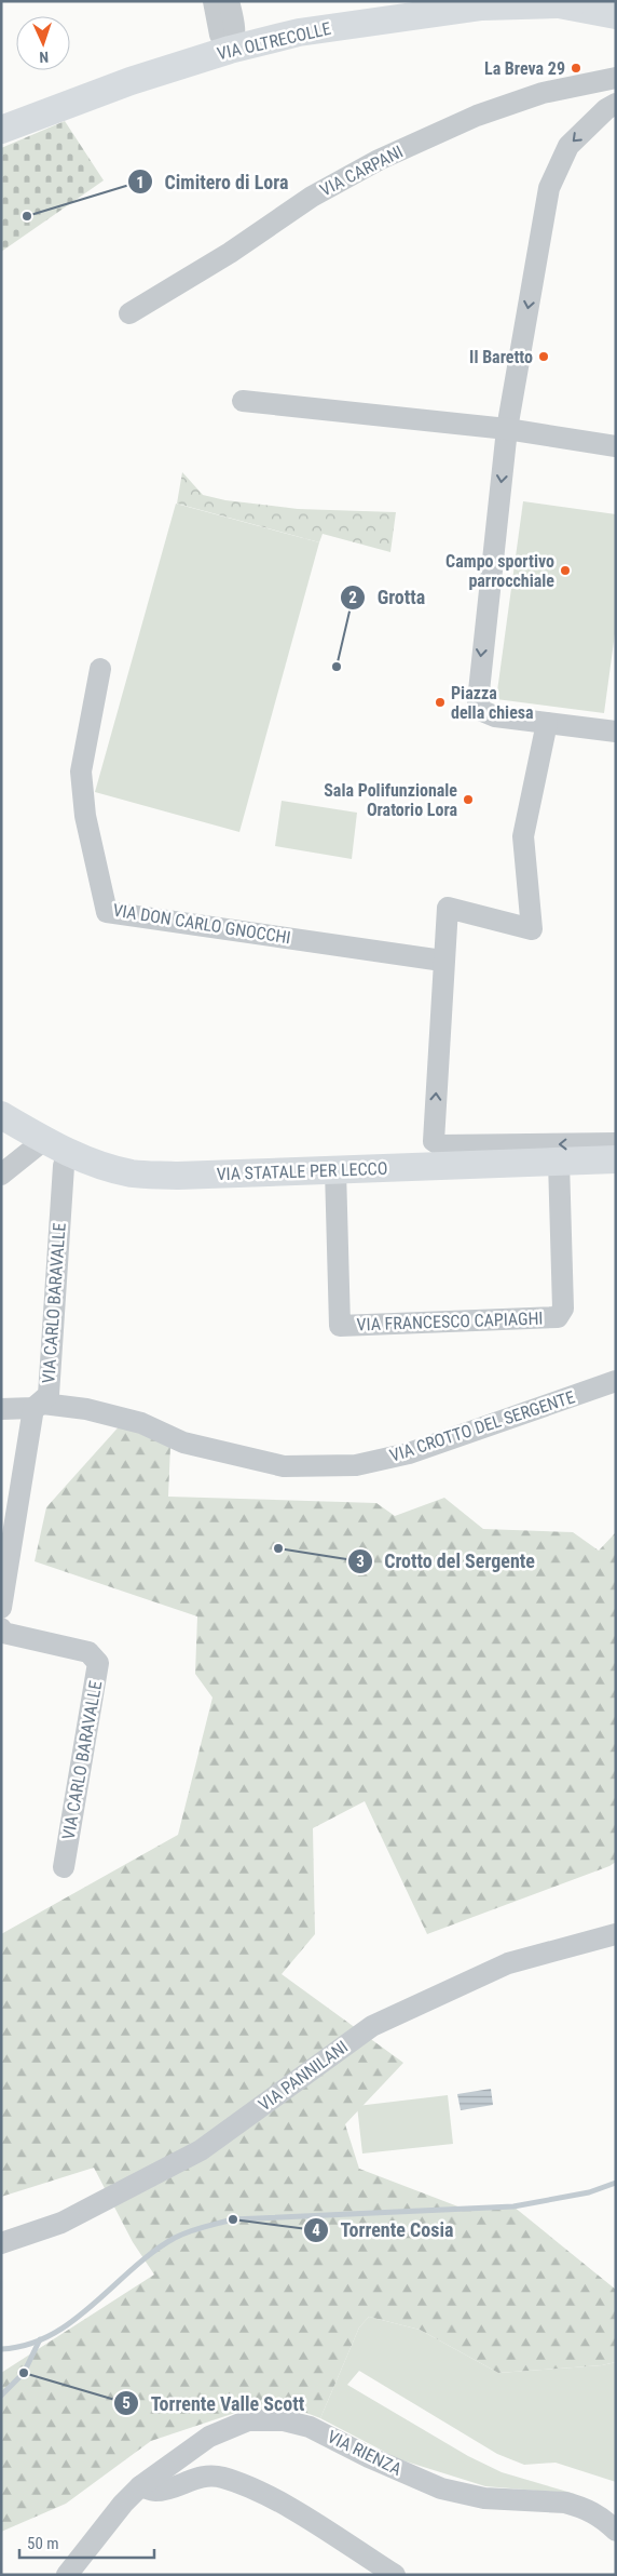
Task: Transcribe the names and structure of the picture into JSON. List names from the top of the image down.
{
  "streets": {
    "main road": ["VIA OLTRECOLLE", "VIA STATALE PER LECCO"],
    "street": [
      "VIA CARPANI",
      "VIA DON CARLO GNOCCHI",
      "VIA CARLO BARAVALLE",
      "VIA FRANCESCO CAPIAGHI",
      "VIA CROTTO DEL SERGENTE",
      "VIA PANNILANI",
      "VIA RIENZA"
    ]
  },
  "crossings": [
    ["VIA STATALE PER LECCO", "VIA CARLO BARAVALLE"],
    ["VIA STATALE PER LECCO", "VIA FRANCESCO CAPIAGHI"],
    ["VIA CARLO BARAVALLE", "VIA CROTTO DEL SERGENTE"]
  ],
  "places": [
    "La Breva 29",
    "Cimitero di Lora",
    "Il Baretto",
    "Campo sportivo parrocchiale",
    "Grotta",
    "Piazza della chiesa",
    "Sala Polifunzionale Oratorio Lora",
    "Crotto del Sergente",
    "Torrente Cosia",
    "Torrente Valle Scott"
  ],
  "scale_bar": "50 m",
  "north": "bottom"
}
